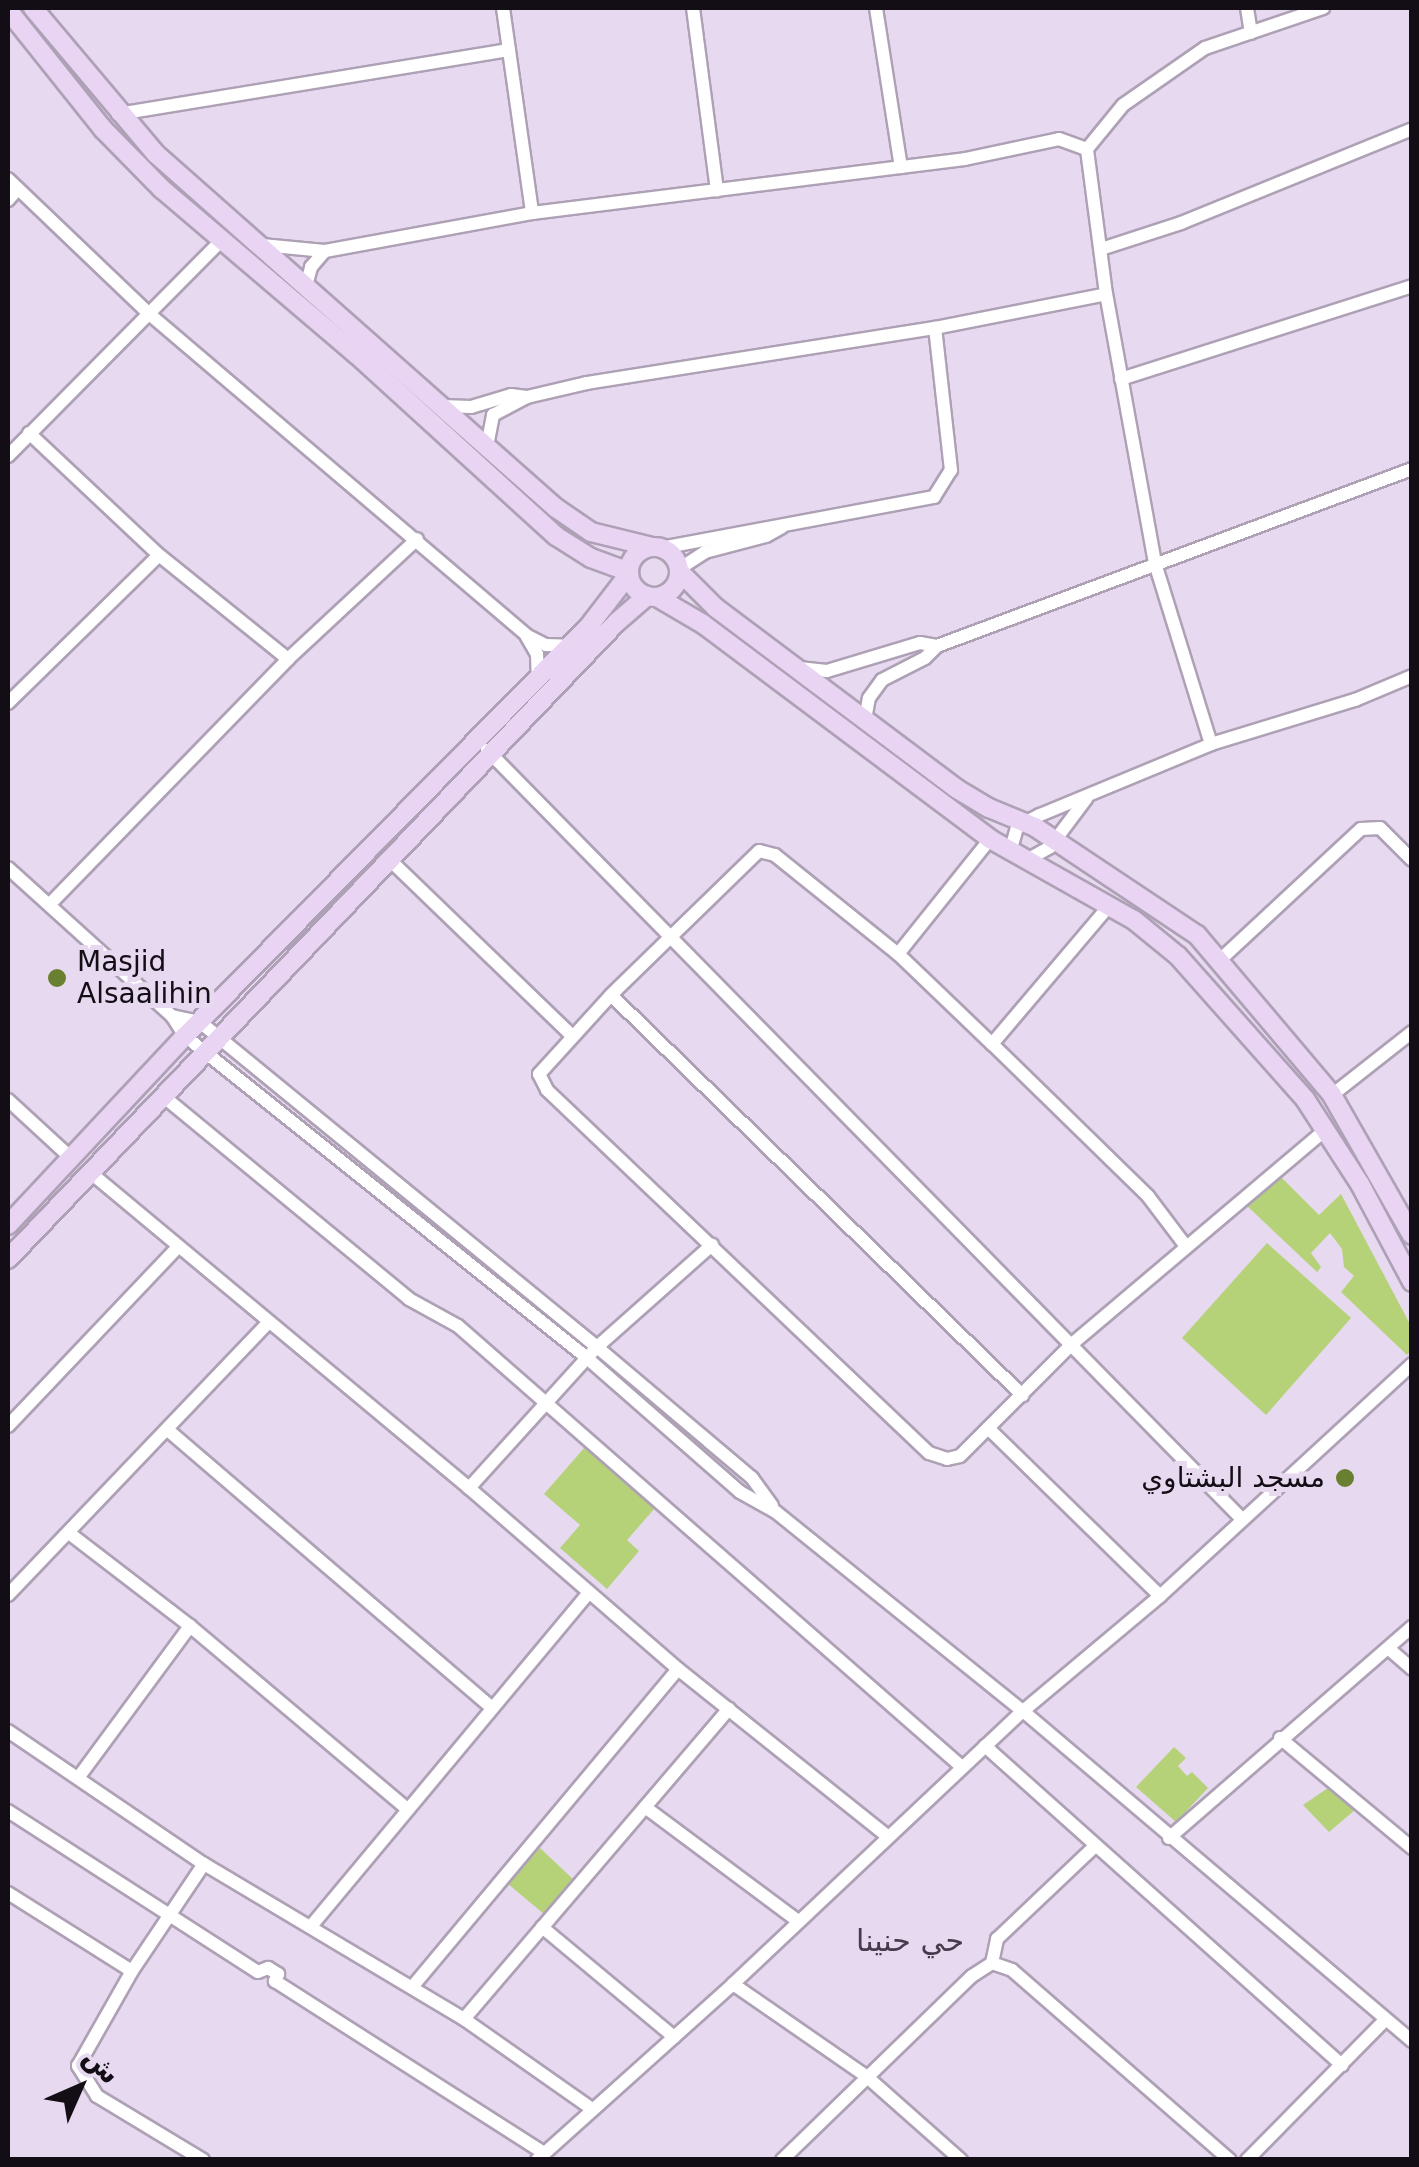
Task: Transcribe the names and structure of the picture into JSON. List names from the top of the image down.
{
  "districts": ["حي حنينا"],
  "places": ["Masjid Alsaalihin", "مسجد البشتاوي"],
  "north": "top right"
}
